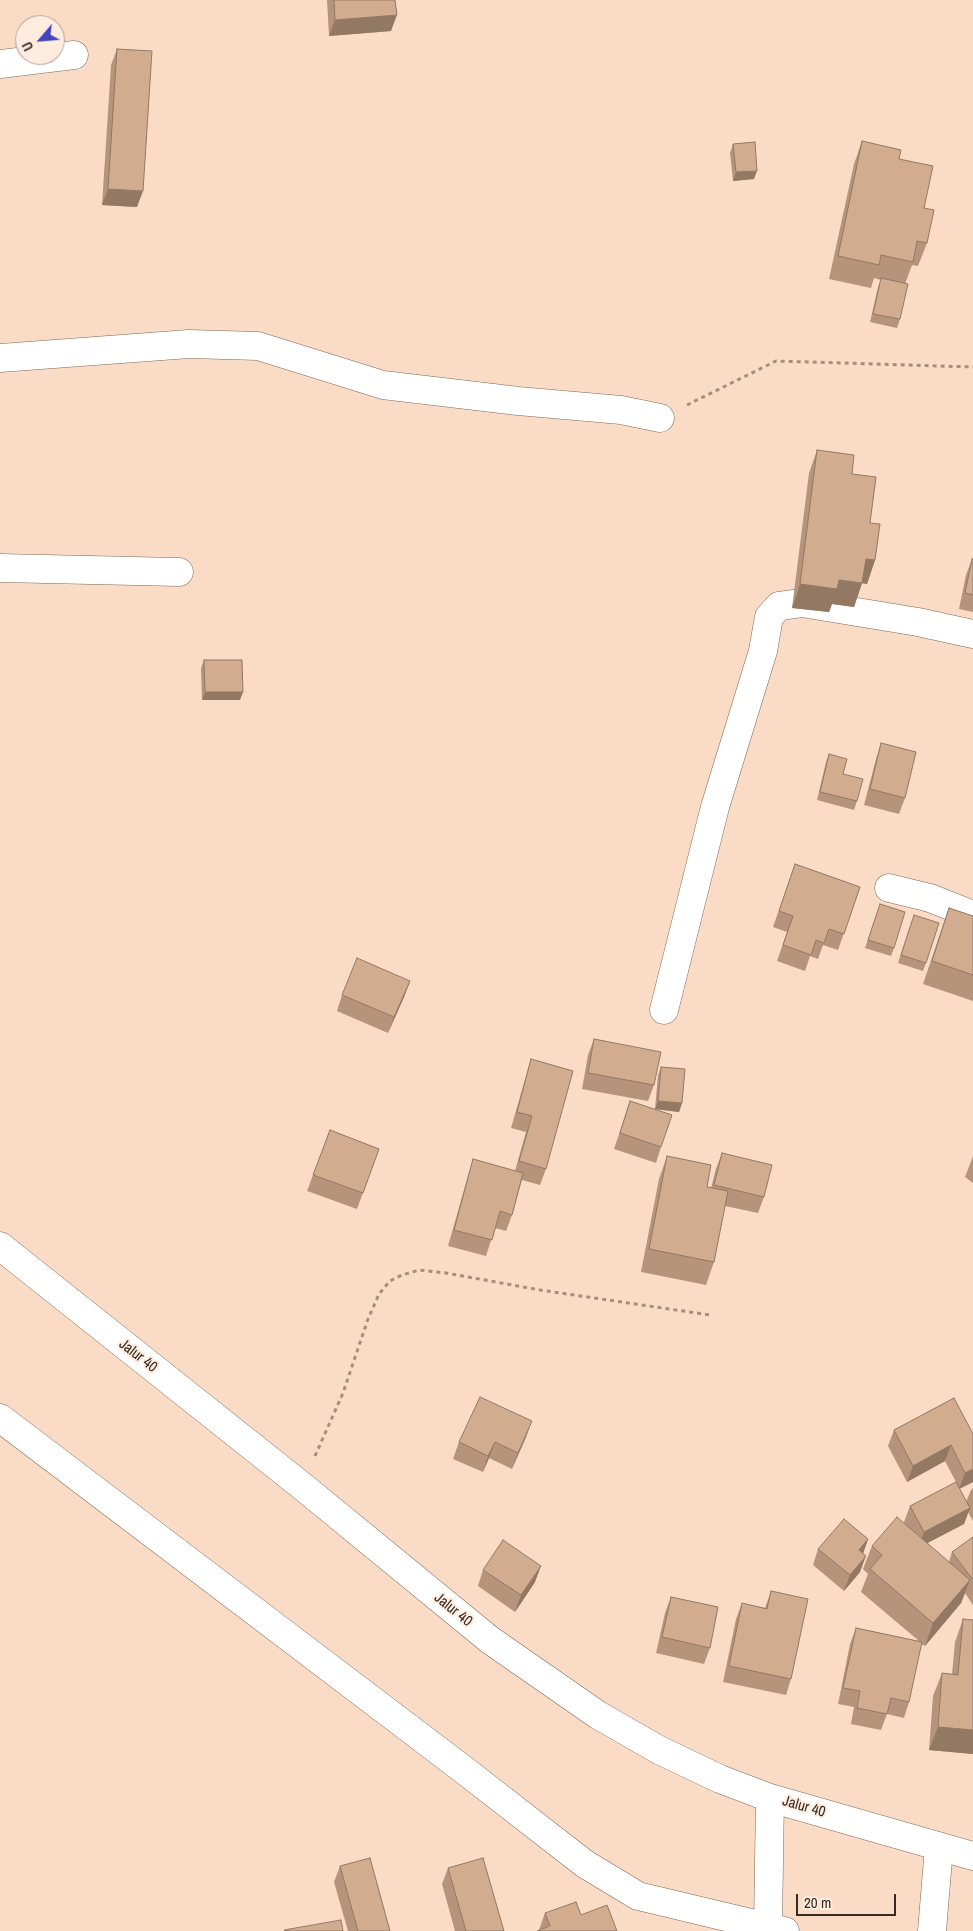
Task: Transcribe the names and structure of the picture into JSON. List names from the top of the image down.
{
  "streets": {
    "main road": ["Jalur 40"]
  },
  "scale_bar": "20 m",
  "north": "bottom left"
}
